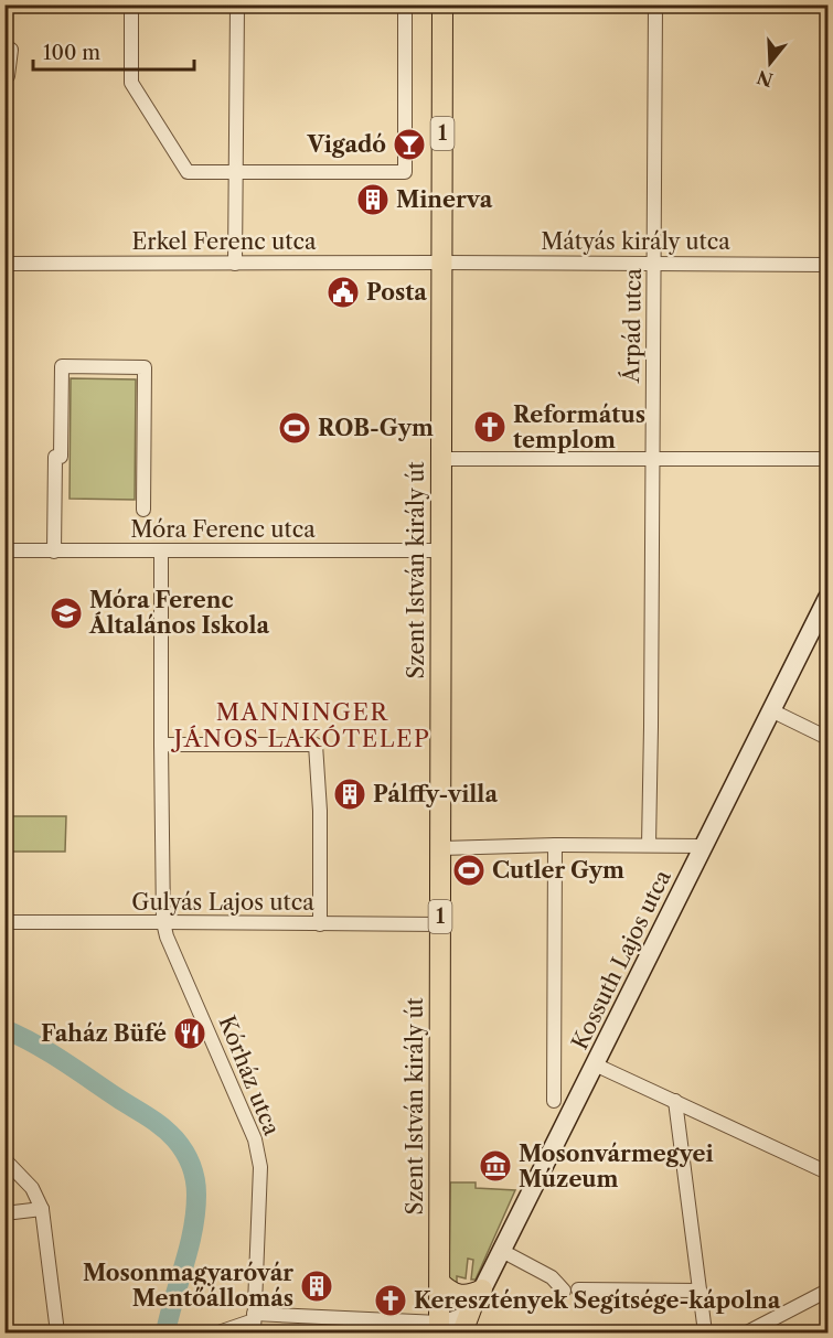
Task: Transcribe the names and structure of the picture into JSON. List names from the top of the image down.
{
  "streets": {
    "main road": ["1", "Szent István király út", "Kossuth Lajos utca"],
    "street": [
      "Erkel Ferenc utca",
      "Mátyás király utca",
      "Árpád utca",
      "Móra Ferenc utca",
      "Gulyás Lajos utca",
      "Kórház utca"
    ]
  },
  "crossings": [
    ["Erkel Ferenc utca", "Mátyás király utca"],
    ["Erkel Ferenc utca", "Szent István király út"],
    ["Mátyás király utca", "Árpád utca"],
    ["Mátyás király utca", "Szent István király út"],
    ["Móra Ferenc utca", "Szent István király út"],
    ["Móra Ferenc utca", "Kórház utca"],
    ["Szent István király út", "Gulyás Lajos utca"],
    ["Gulyás Lajos utca", "Kórház utca"]
  ],
  "districts": ["MANNINGER JÁNOS LAKÓTELEP"],
  "places": {
    "bar": ["Vigadó"],
    "building": ["Minerva", "Pálffy-villa", "Mosonmagyaróvár Mentőállomás"],
    "public building": ["Posta"],
    "church": ["Református templom", "Keresztények Segítsége-kápolna"],
    "sports": ["ROB-Gym", "Cutler Gym"],
    "school or university": ["Móra Ferenc Általános Iskola"],
    "restaurant": ["Faház Büfé"],
    "museum": ["Mosonvármegyei Múzeum"]
  },
  "scale_bar": "100 m",
  "north": "bottom"
}
